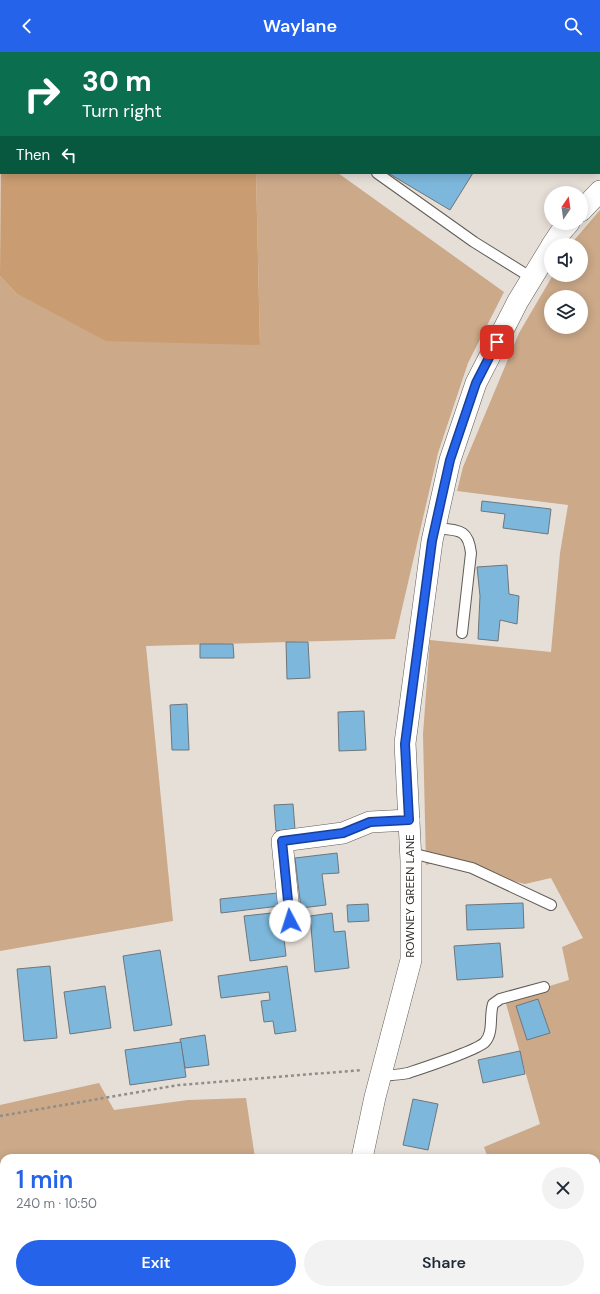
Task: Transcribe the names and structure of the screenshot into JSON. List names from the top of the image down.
{
  "streets": {
    "street": ["ROWNEY GREEN LANE"]
  },
  "north": "top",
  "page": {
    "header": "Waylane",
    "turn": ["30 m", "Turn right"],
    "then": "Then",
    "heading": ["1 min", "240 m · 10:50"],
    "buttons": ["Exit", "Share"]
  }
}
